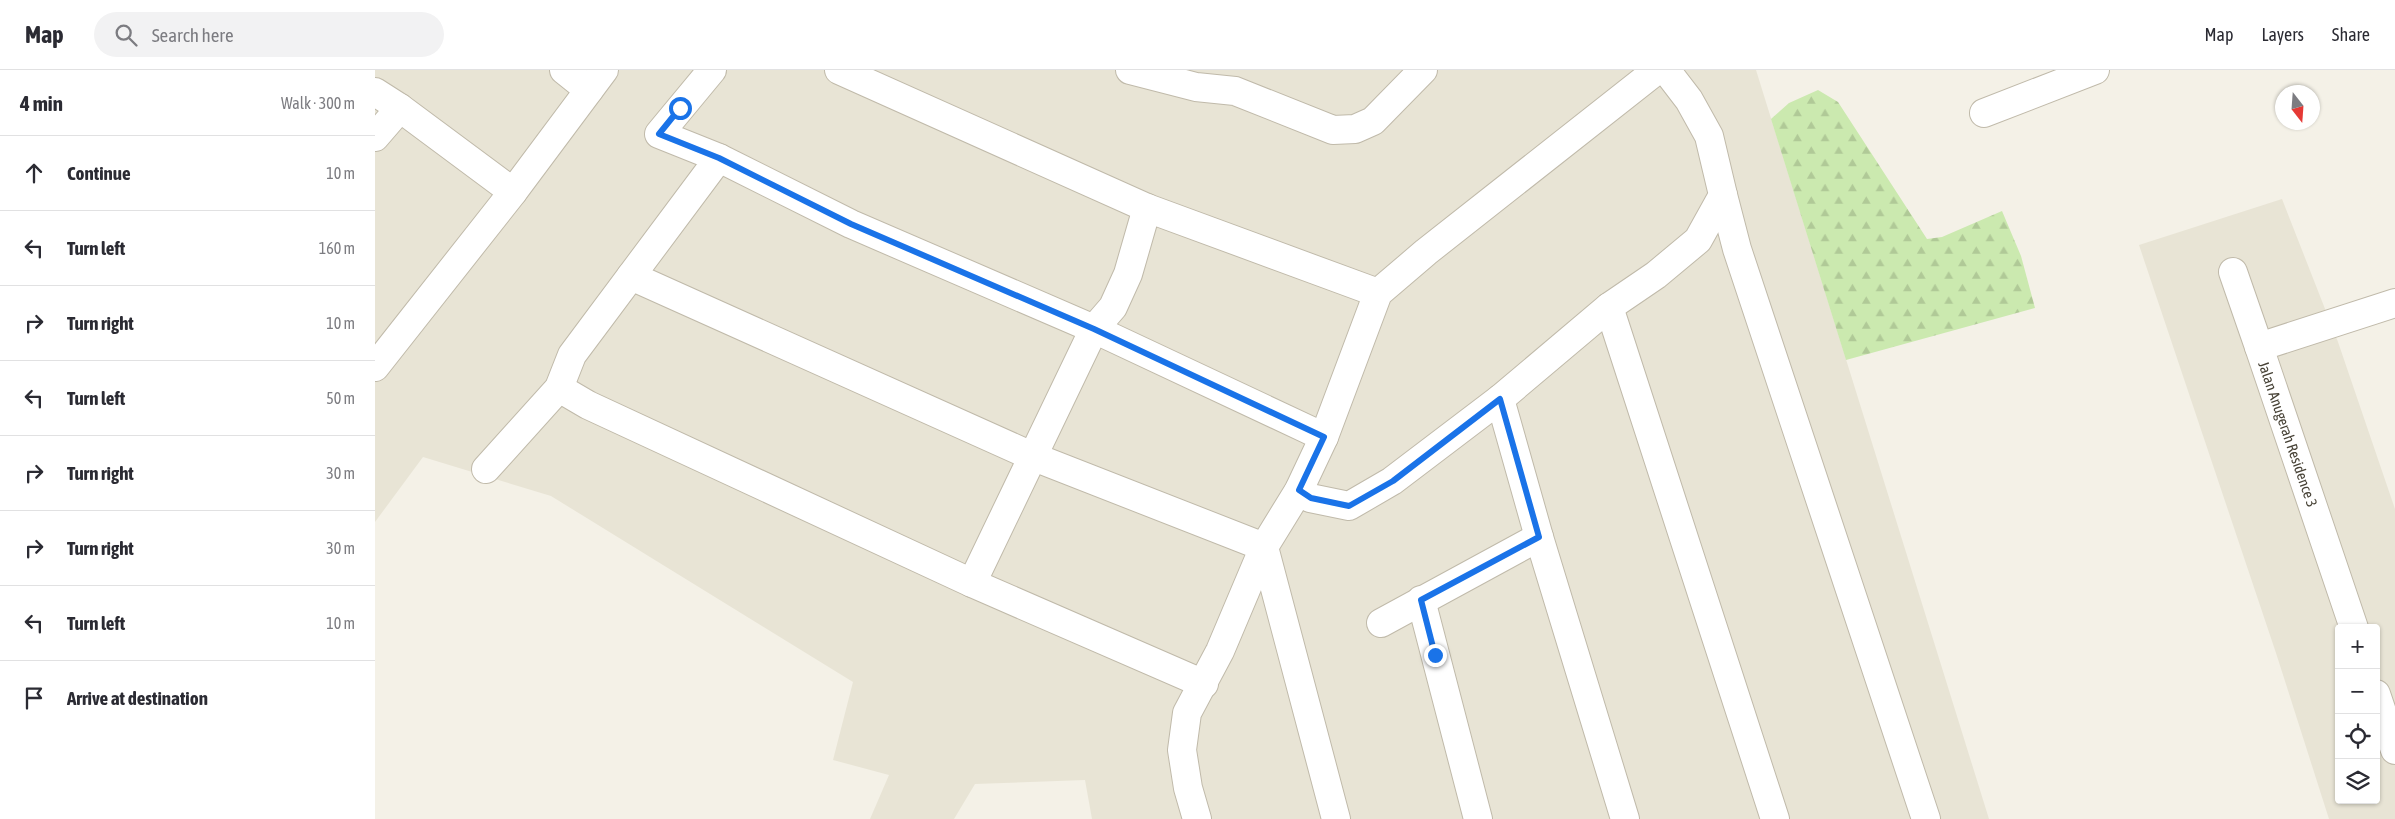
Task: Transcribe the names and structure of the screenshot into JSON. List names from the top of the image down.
{
  "streets": {
    "street": ["Jalan Anugerah Residence 3"]
  },
  "north": "bottom",
  "page": {
    "header": "Map",
    "search": "Search here",
    "nav": ["Map", "Layers", "Share"],
    "heading": ["4 min", "Walk · 300 m"],
    "list": [
      ["Continue", "10 m"],
      ["Turn left", "160 m"],
      ["Turn right", "10 m"],
      ["Turn left", "50 m"],
      ["Turn right", "30 m"],
      ["Turn right", "30 m"],
      ["Turn left", "10 m"],
      "Arrive at destination"
    ],
    "map_buttons": ["+", "−"]
  }
}
